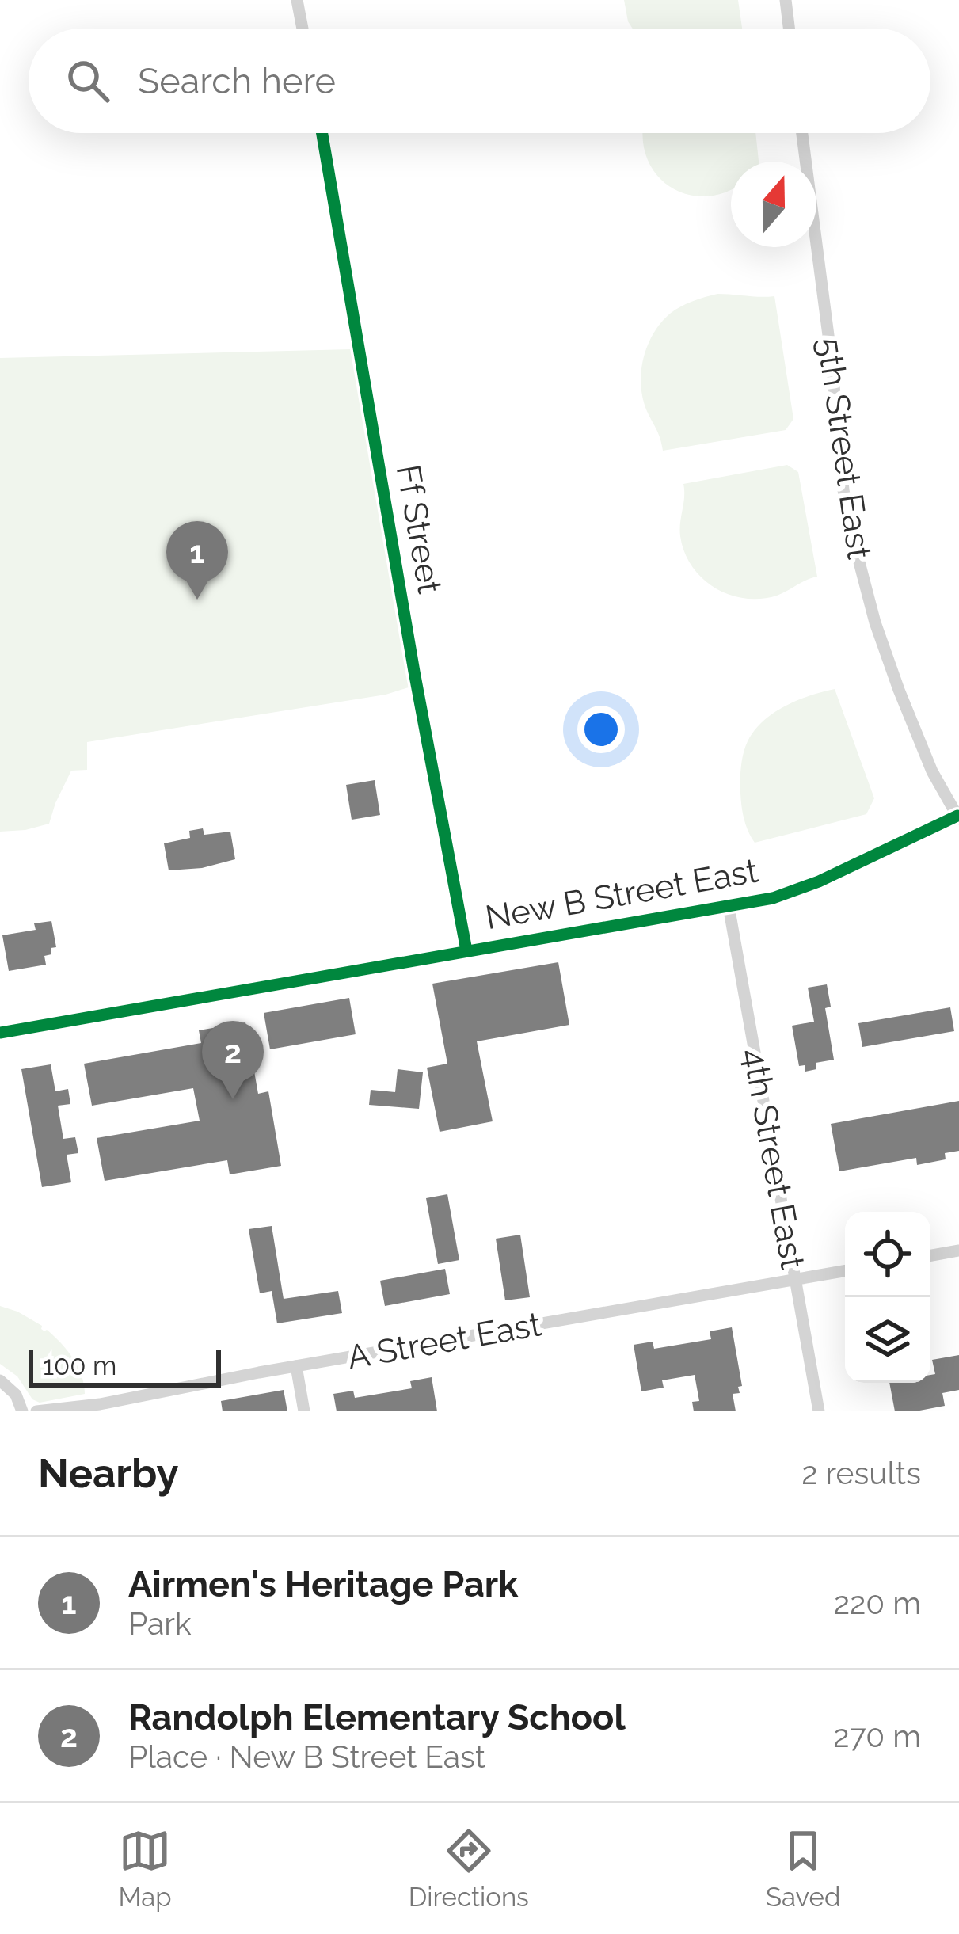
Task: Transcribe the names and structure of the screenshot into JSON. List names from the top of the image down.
{
  "streets": {
    "street": [
      "5th Street East",
      "Ff Street",
      "New B Street East",
      "4th Street East",
      "A Street East"
    ]
  },
  "crossings": [
    ["5th Street East", "New B Street East"],
    ["Ff Street", "New B Street East"],
    ["New B Street East", "4th Street East"],
    ["4th Street East", "A Street East"]
  ],
  "scale_bar": "100 m",
  "north": "top",
  "page": {
    "search": "Search here",
    "pins": ["1", "2"],
    "scale": "100 m",
    "heading": ["Nearby", "2 results"],
    "list": [
      {
        "mark": "1",
        "name": "Airmen's Heritage Park",
        "note": "Park",
        "value": "220 m"
      },
      {
        "mark": "2",
        "name": "Randolph Elementary School",
        "note": "Place · New B Street East",
        "value": "270 m"
      }
    ],
    "nav": ["Map", "Directions", "Saved"]
  }
}
